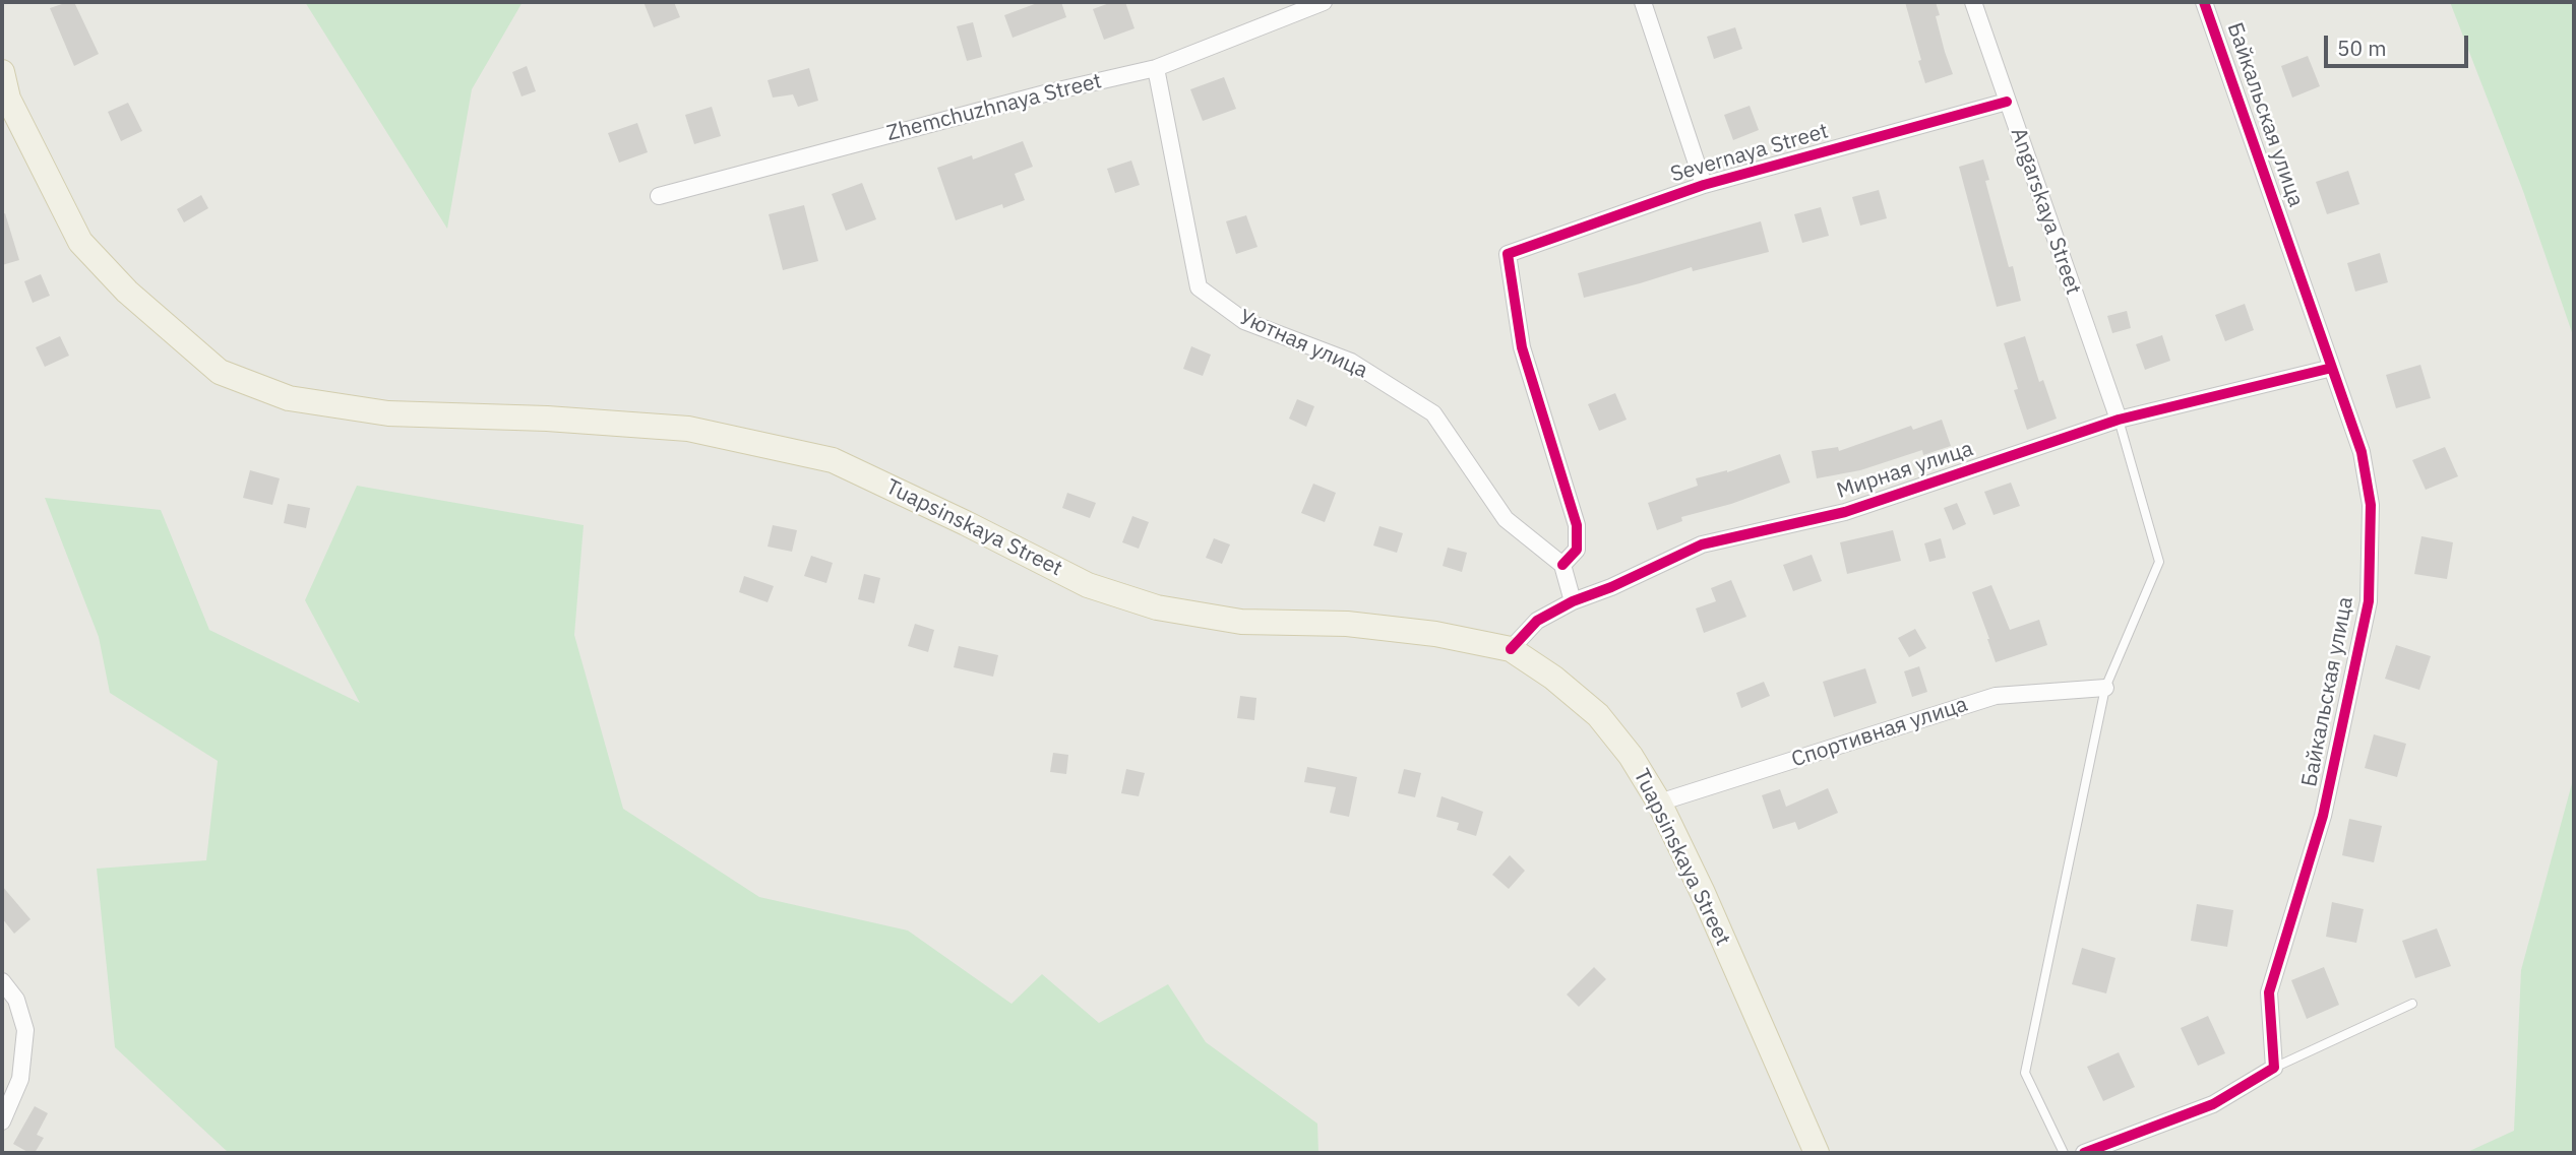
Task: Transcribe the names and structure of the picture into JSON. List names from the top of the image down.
{
  "streets": {
    "main road": ["Tuapsinskaya Street"],
    "street": [
      "Zhemchuzhnaya Street",
      "Байкальская улица",
      "Severnaya Street",
      "Angarskaya Street",
      "Уютная улица",
      "Мирная улица",
      "Спортивная улица"
    ]
  },
  "crossings": [
    ["Zhemchuzhnaya Street", "Уютная улица"],
    ["Байкальская улица", "Мирная улица"],
    ["Severnaya Street", "Angarskaya Street"],
    ["Severnaya Street", "Уютная улица"],
    ["Angarskaya Street", "Мирная улица"],
    ["Мирная улица", "Tuapsinskaya Street"],
    ["Tuapsinskaya Street", "Спортивная улица"]
  ],
  "scale_bar": "50 m"
}
